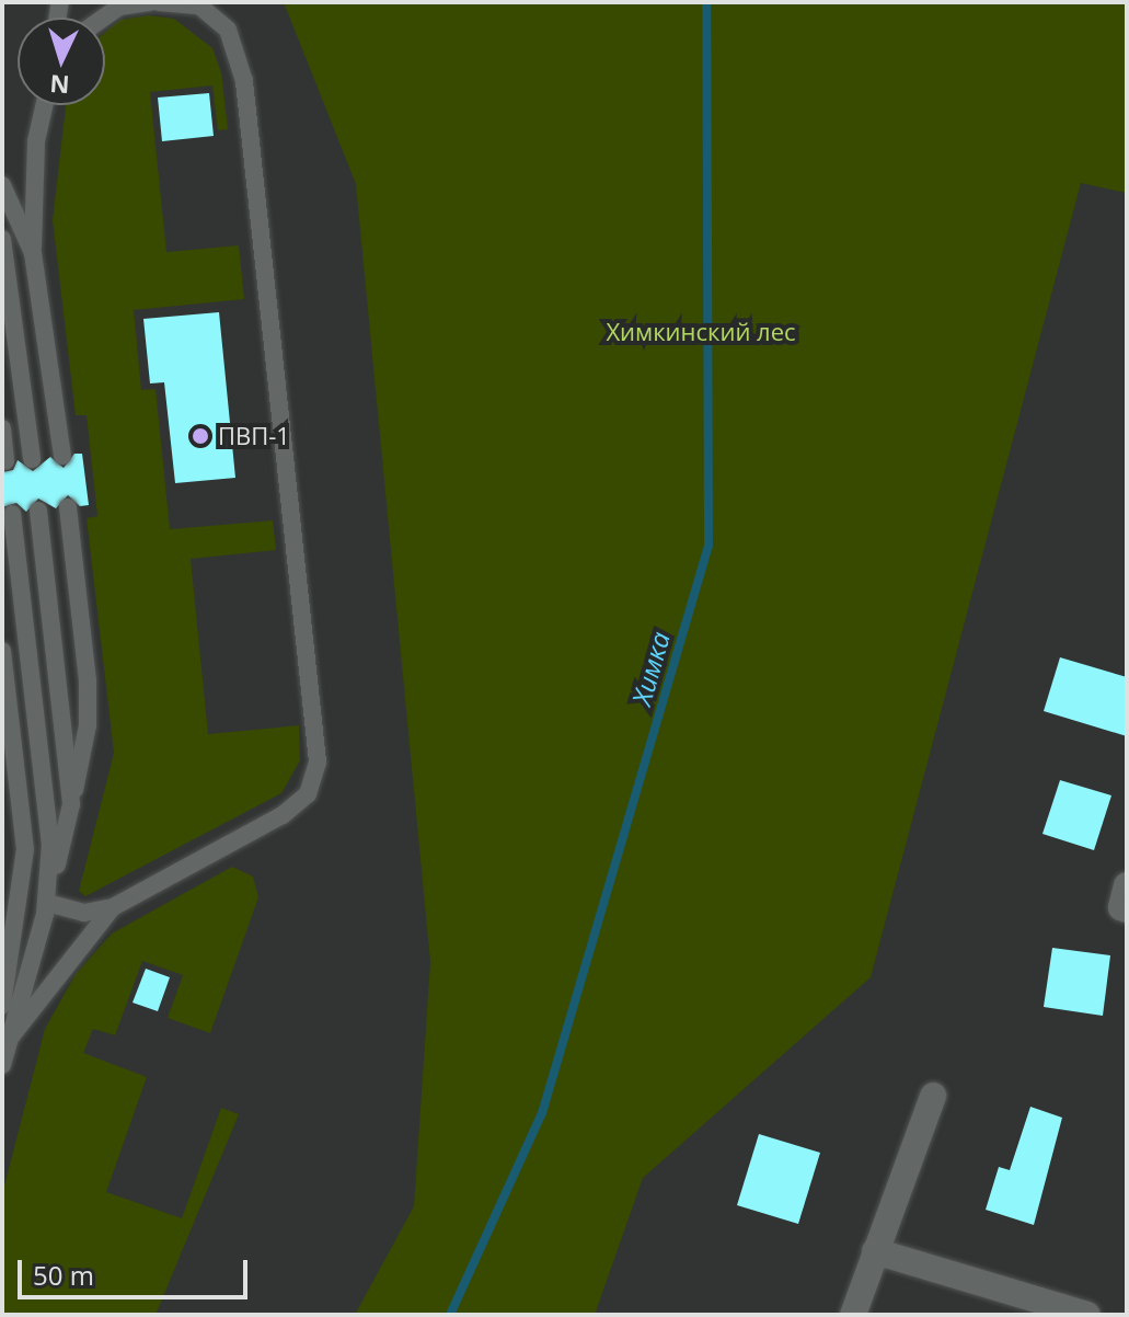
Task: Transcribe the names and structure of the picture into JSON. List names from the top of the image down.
{
  "water": ["Химка"],
  "parks": ["Химкинский лес"],
  "places": ["ПВП-1"],
  "scale_bar": "50 m",
  "north": "bottom"
}
